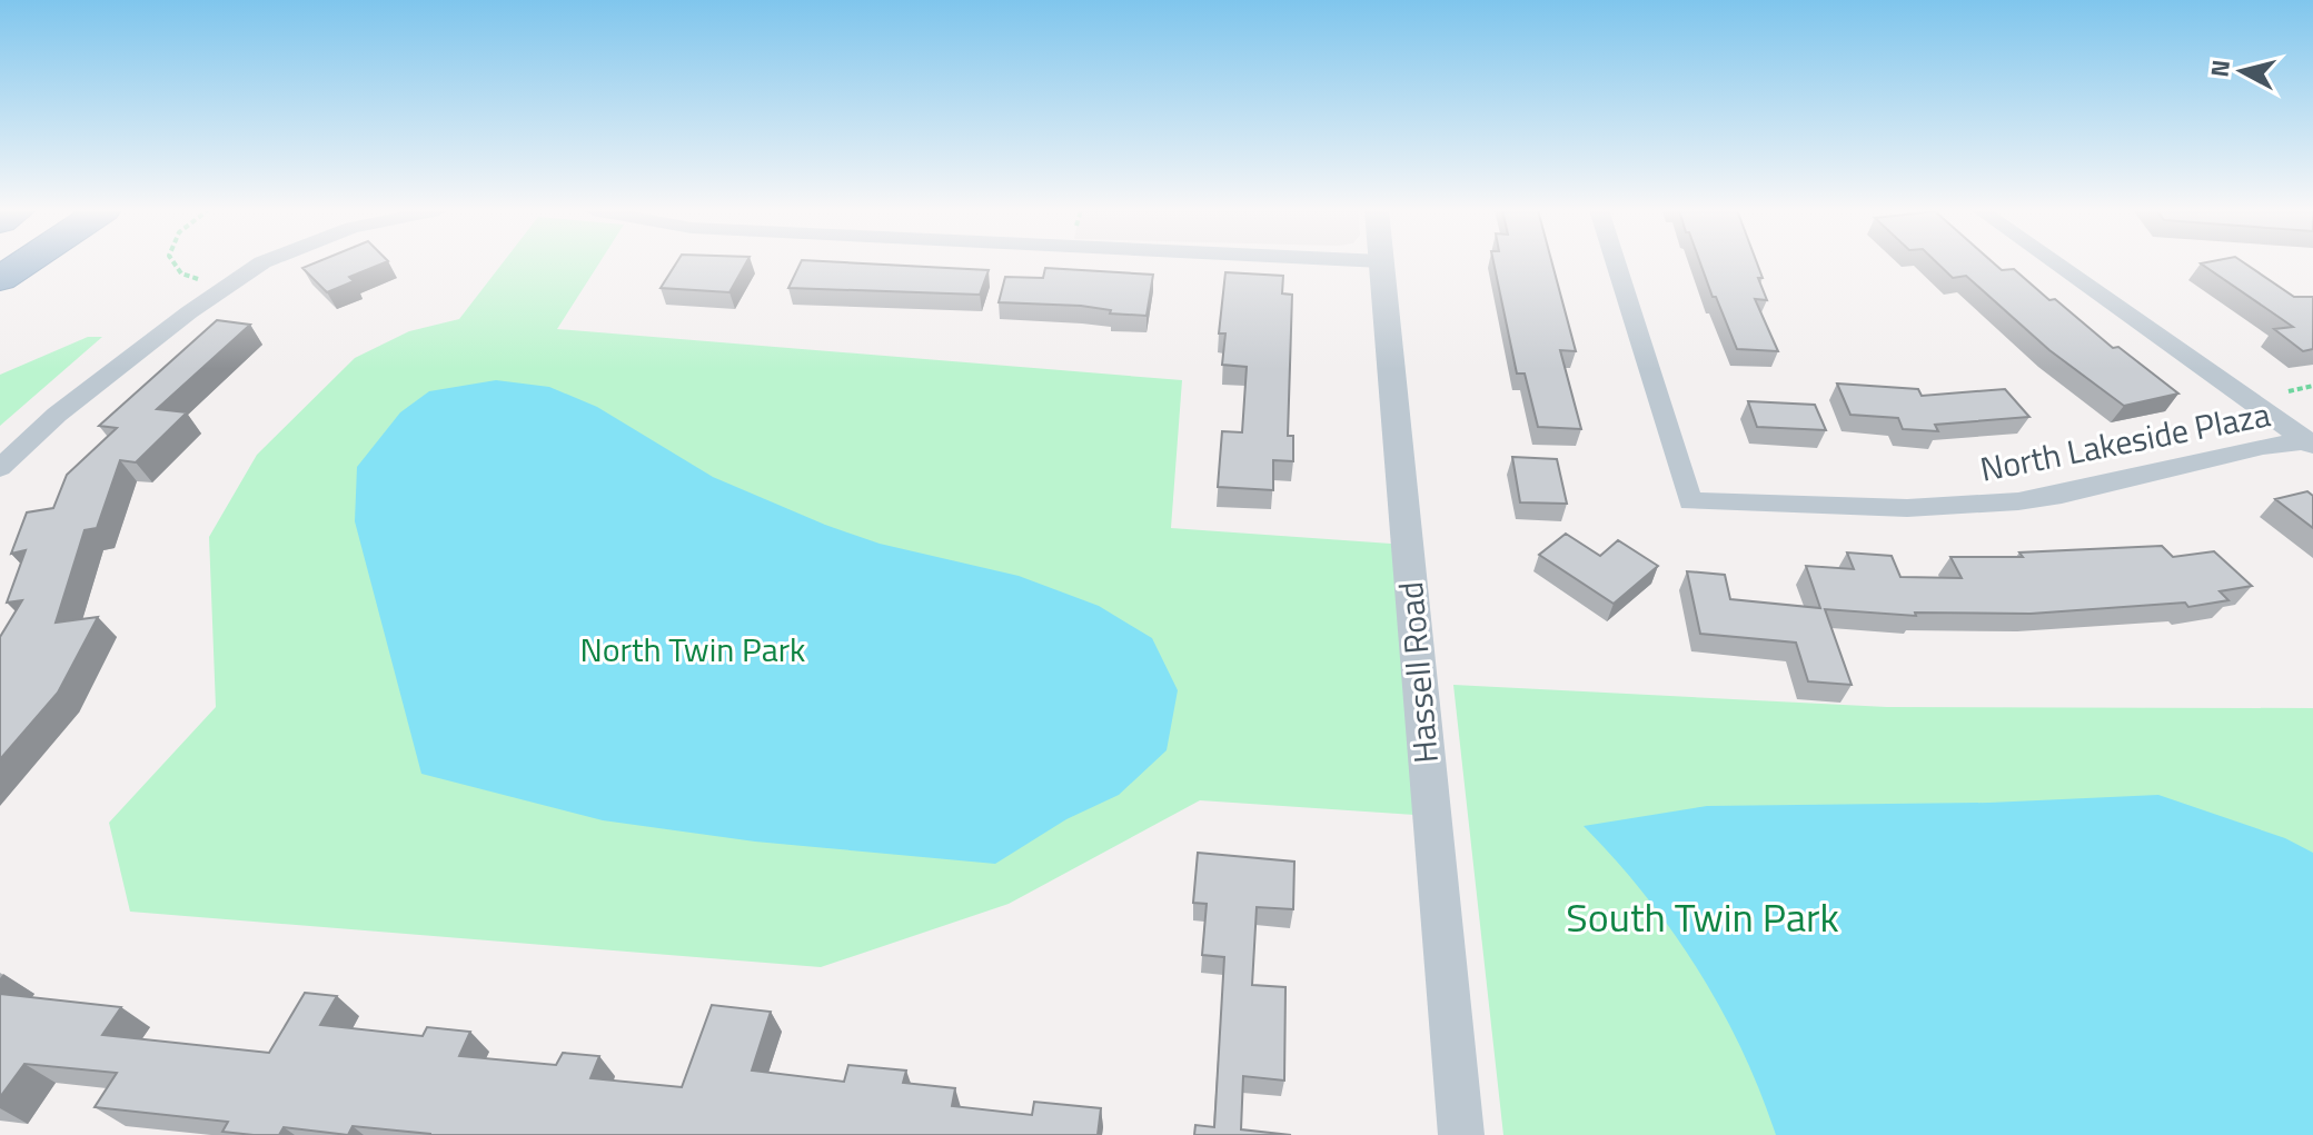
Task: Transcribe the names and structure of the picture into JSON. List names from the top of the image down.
{
  "streets": {
    "street": ["North Lakeside Plaza", "Hassell Road"]
  },
  "parks": ["North Twin Park", "South Twin Park"],
  "north": "left"
}
